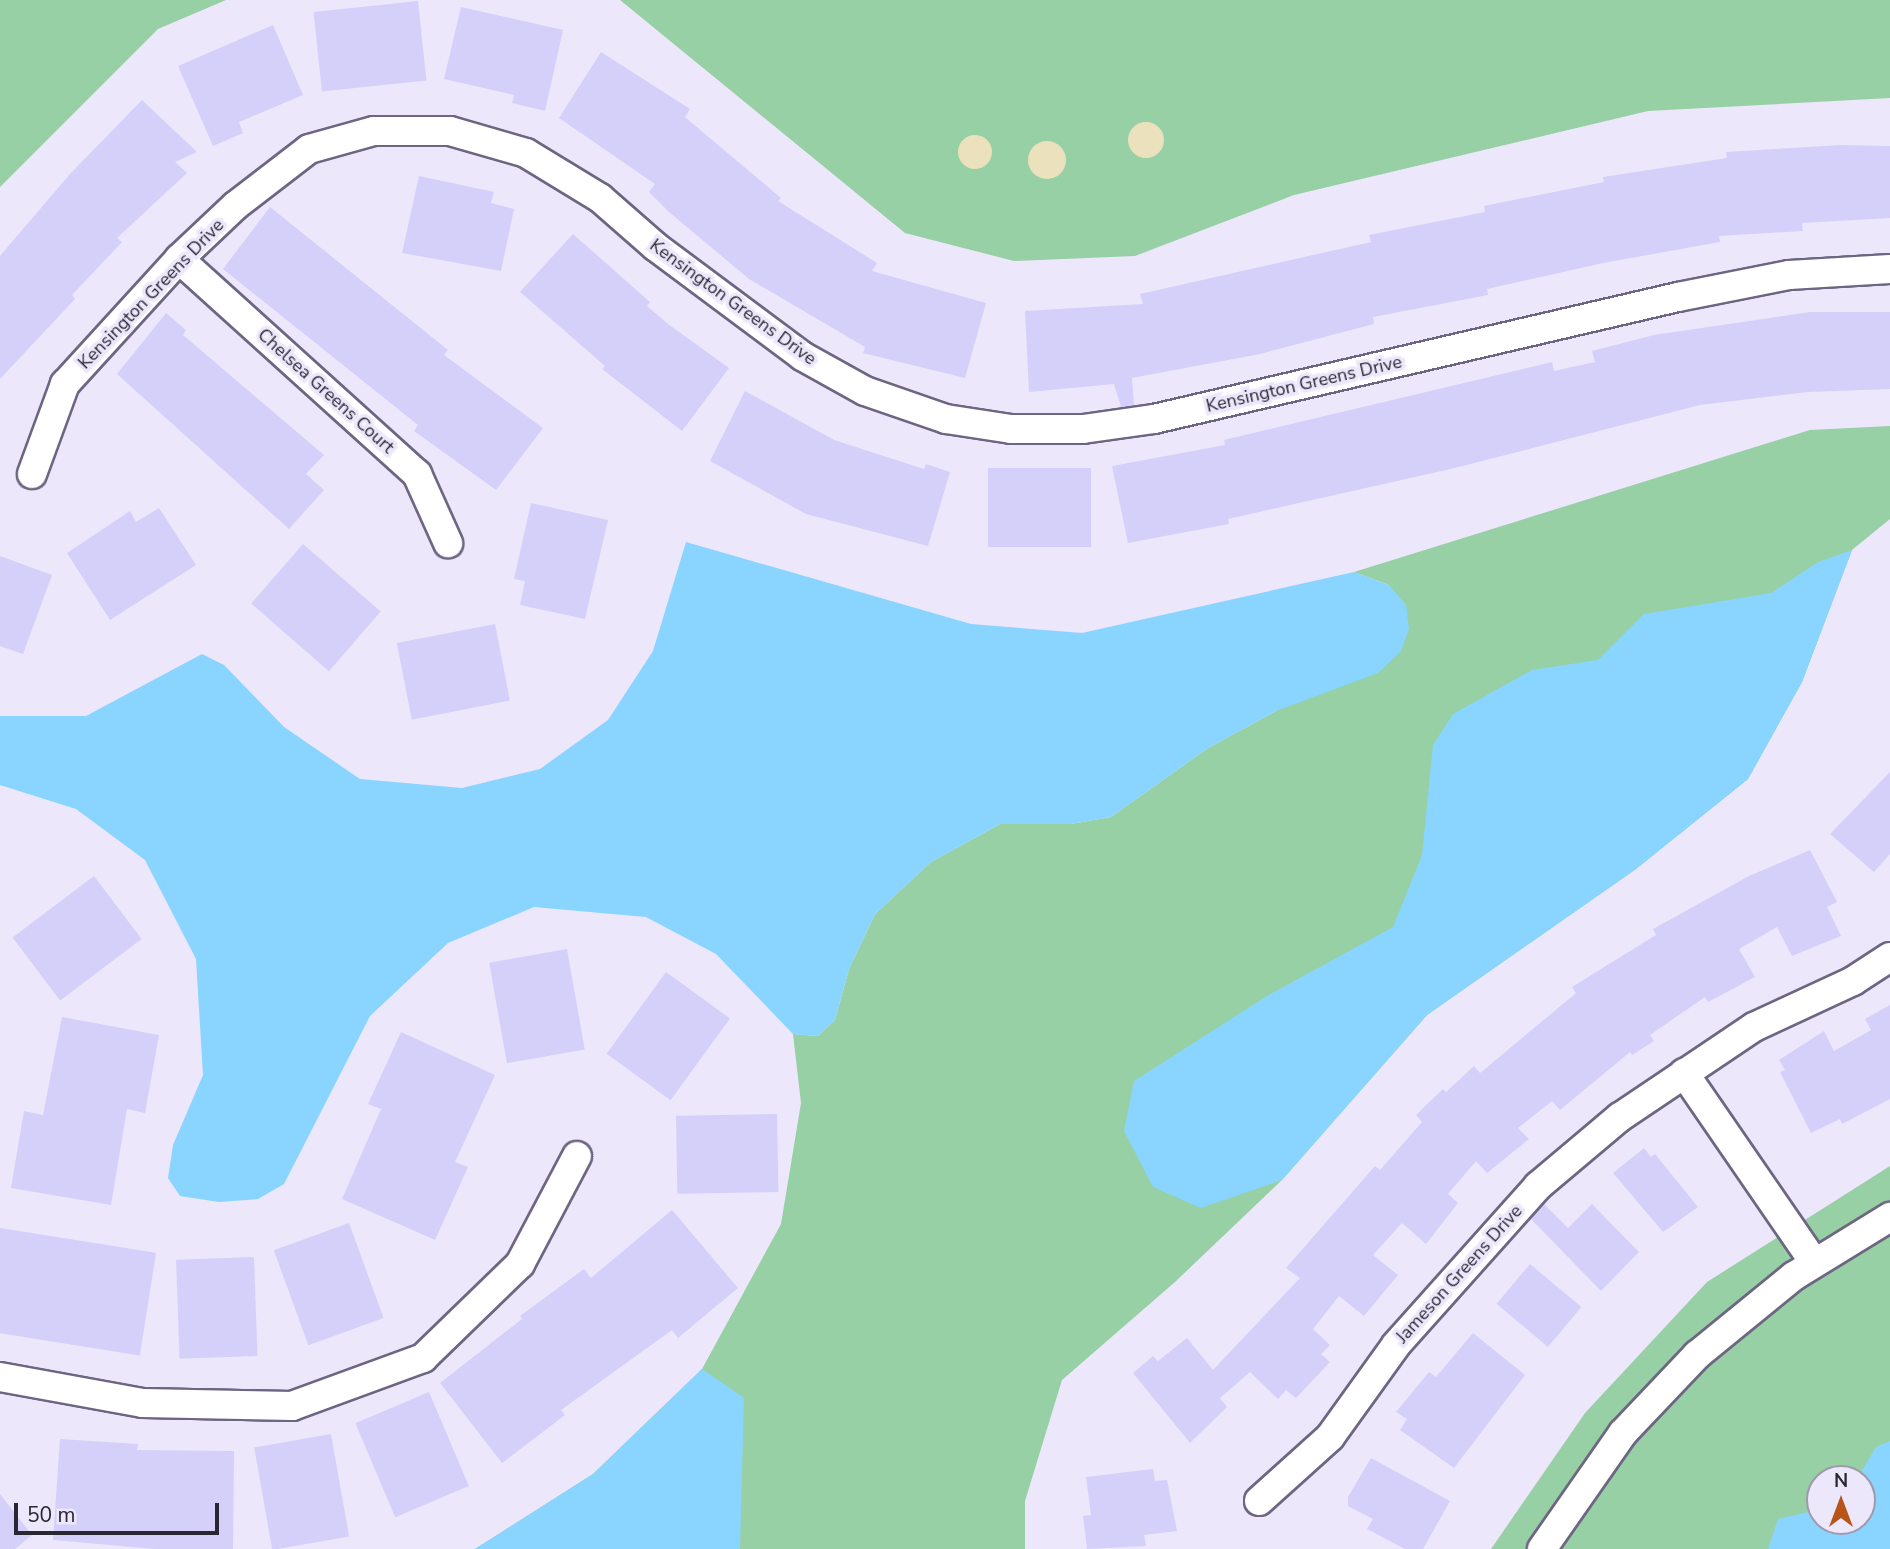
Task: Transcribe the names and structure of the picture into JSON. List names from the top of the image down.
{
  "streets": {
    "street": ["Kensington Greens Drive", "Chelsea Greens Court", "Jameson Greens Drive"]
  },
  "crossings": [
    ["Kensington Greens Drive", "Chelsea Greens Court"]
  ],
  "scale_bar": "50 m",
  "north": "top"
}
